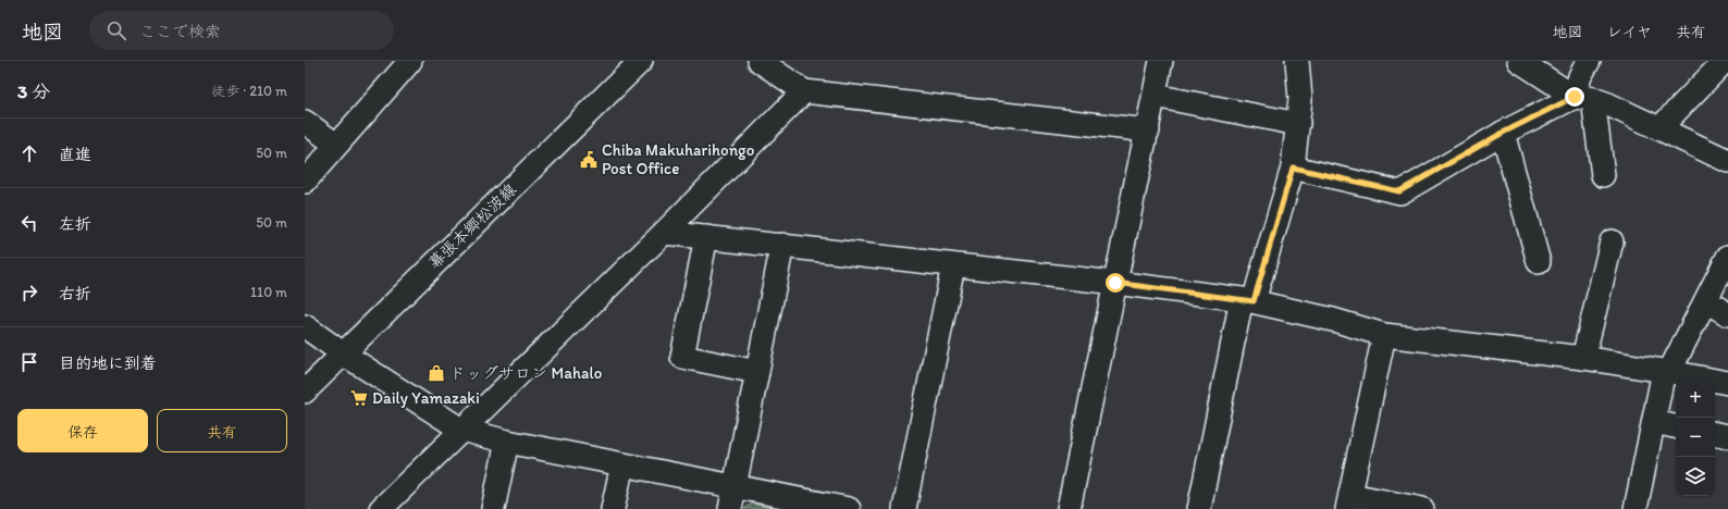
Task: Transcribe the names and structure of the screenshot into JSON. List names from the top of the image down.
{
  "streets": {
    "street": ["幕張本郷松波線"]
  },
  "places": {
    "public building": ["Chiba Makuharihongo Post Office"],
    "shop": ["ドッグサロン Mahalo"],
    "supermarket": ["Daily Yamazaki"]
  },
  "page": {
    "header": "地図",
    "search": "ここで検索",
    "nav": ["地図", "レイヤ", "共有"],
    "heading": ["3 分", "徒歩 · 210 m"],
    "list": [
      ["直進", "50 m"],
      ["左折", "50 m"],
      ["右折", "110 m"],
      "目的地に到着"
    ],
    "map_buttons": ["+", "−"],
    "buttons": ["保存", "共有"]
  }
}
